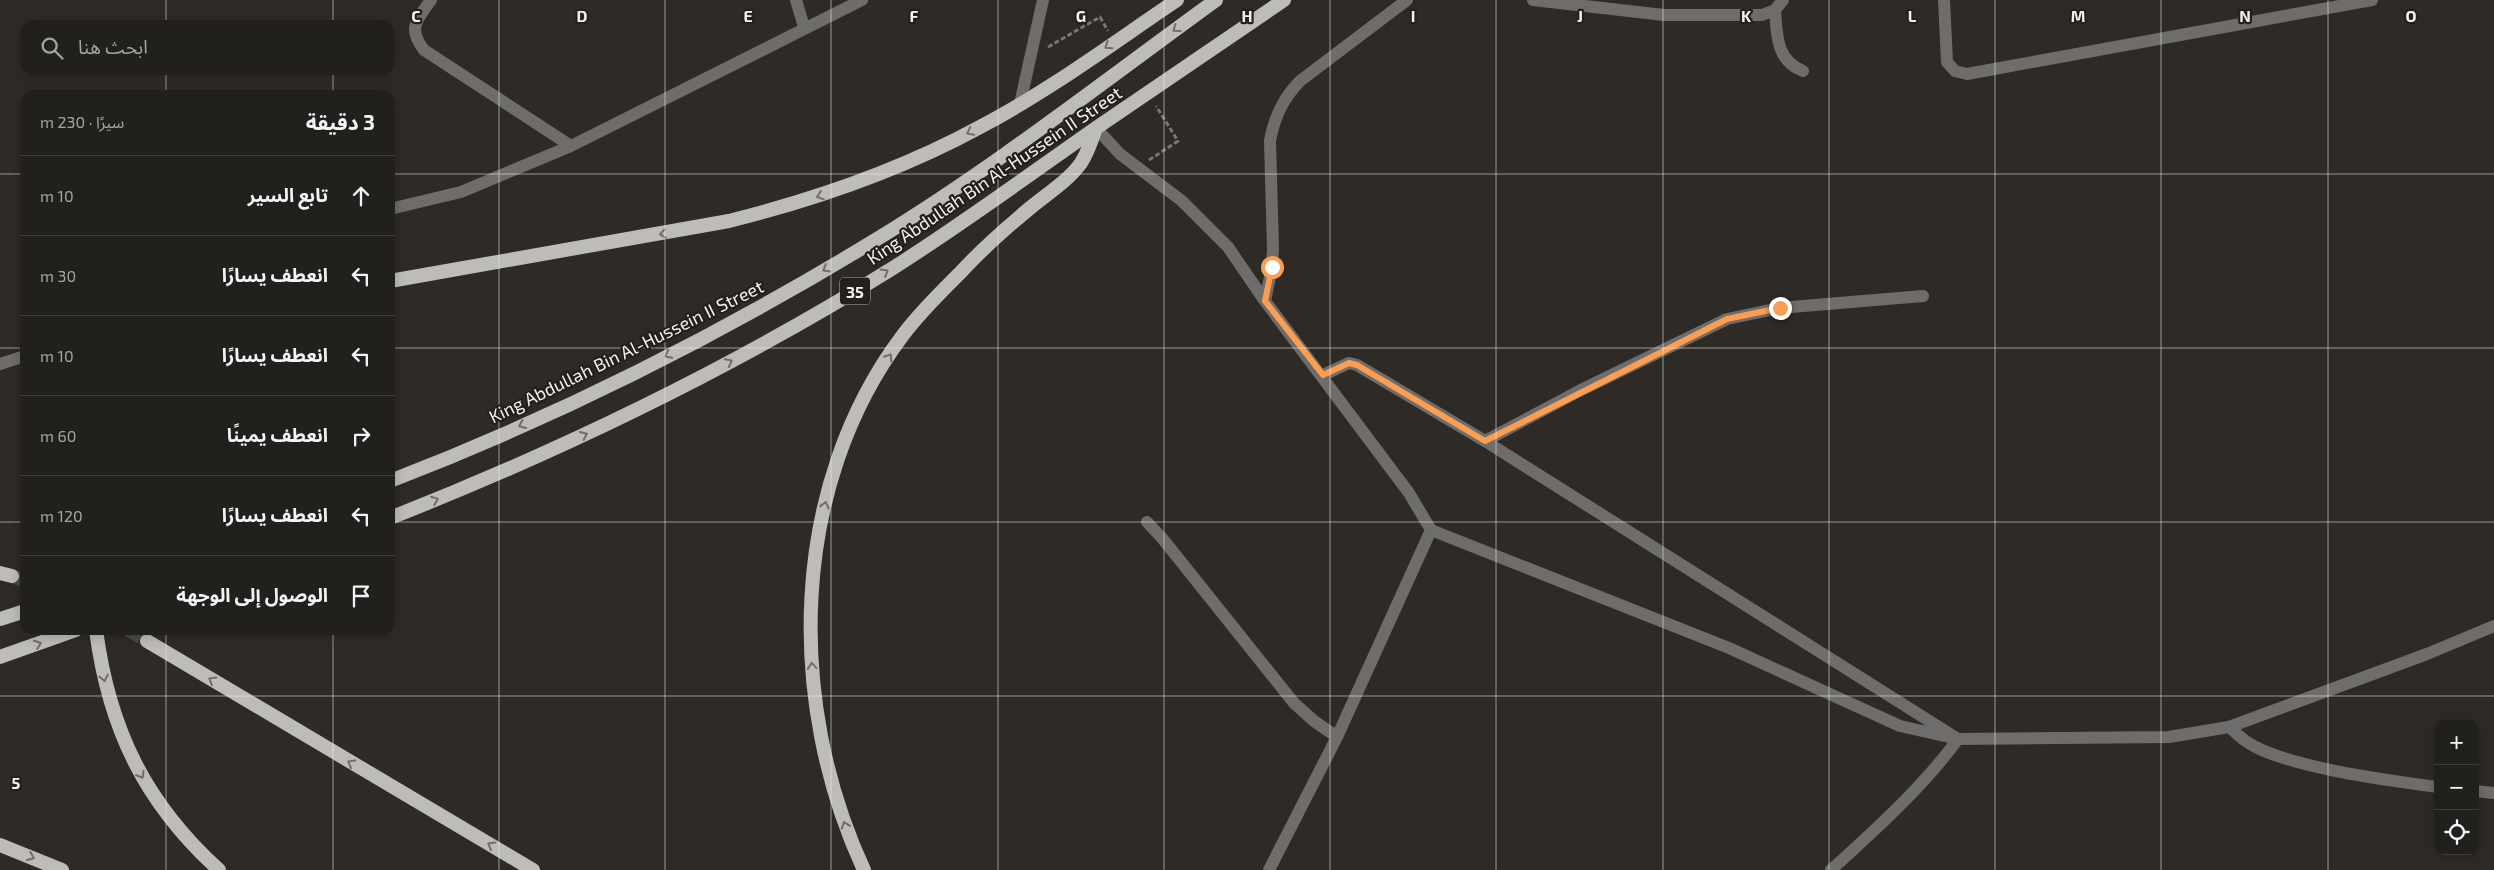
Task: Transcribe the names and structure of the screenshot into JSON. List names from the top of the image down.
{
  "streets": {
    "highway": ["King Abdullah Bin Al-Hussein II Street", "35"]
  },
  "page": {
    "search": "ابحث هنا",
    "heading": ["3 دقيقة", "سيرًا · 230 m"],
    "list": [
      ["تابع السير", "10 m"],
      ["انعطف يسارًا", "30 m"],
      ["انعطف يسارًا", "10 m"],
      ["انعطف يمينًا", "60 m"],
      ["انعطف يسارًا", "120 m"],
      "الوصول إلى الوجهة"
    ],
    "map_buttons": ["+", "−"]
  },
  "grid": {
    "columns": [
      "C",
      "D",
      "E",
      "F",
      "G",
      "H",
      "I",
      "J",
      "K",
      "L",
      "M",
      "N",
      "O"
    ],
    "rows": ["5"]
  }
}
